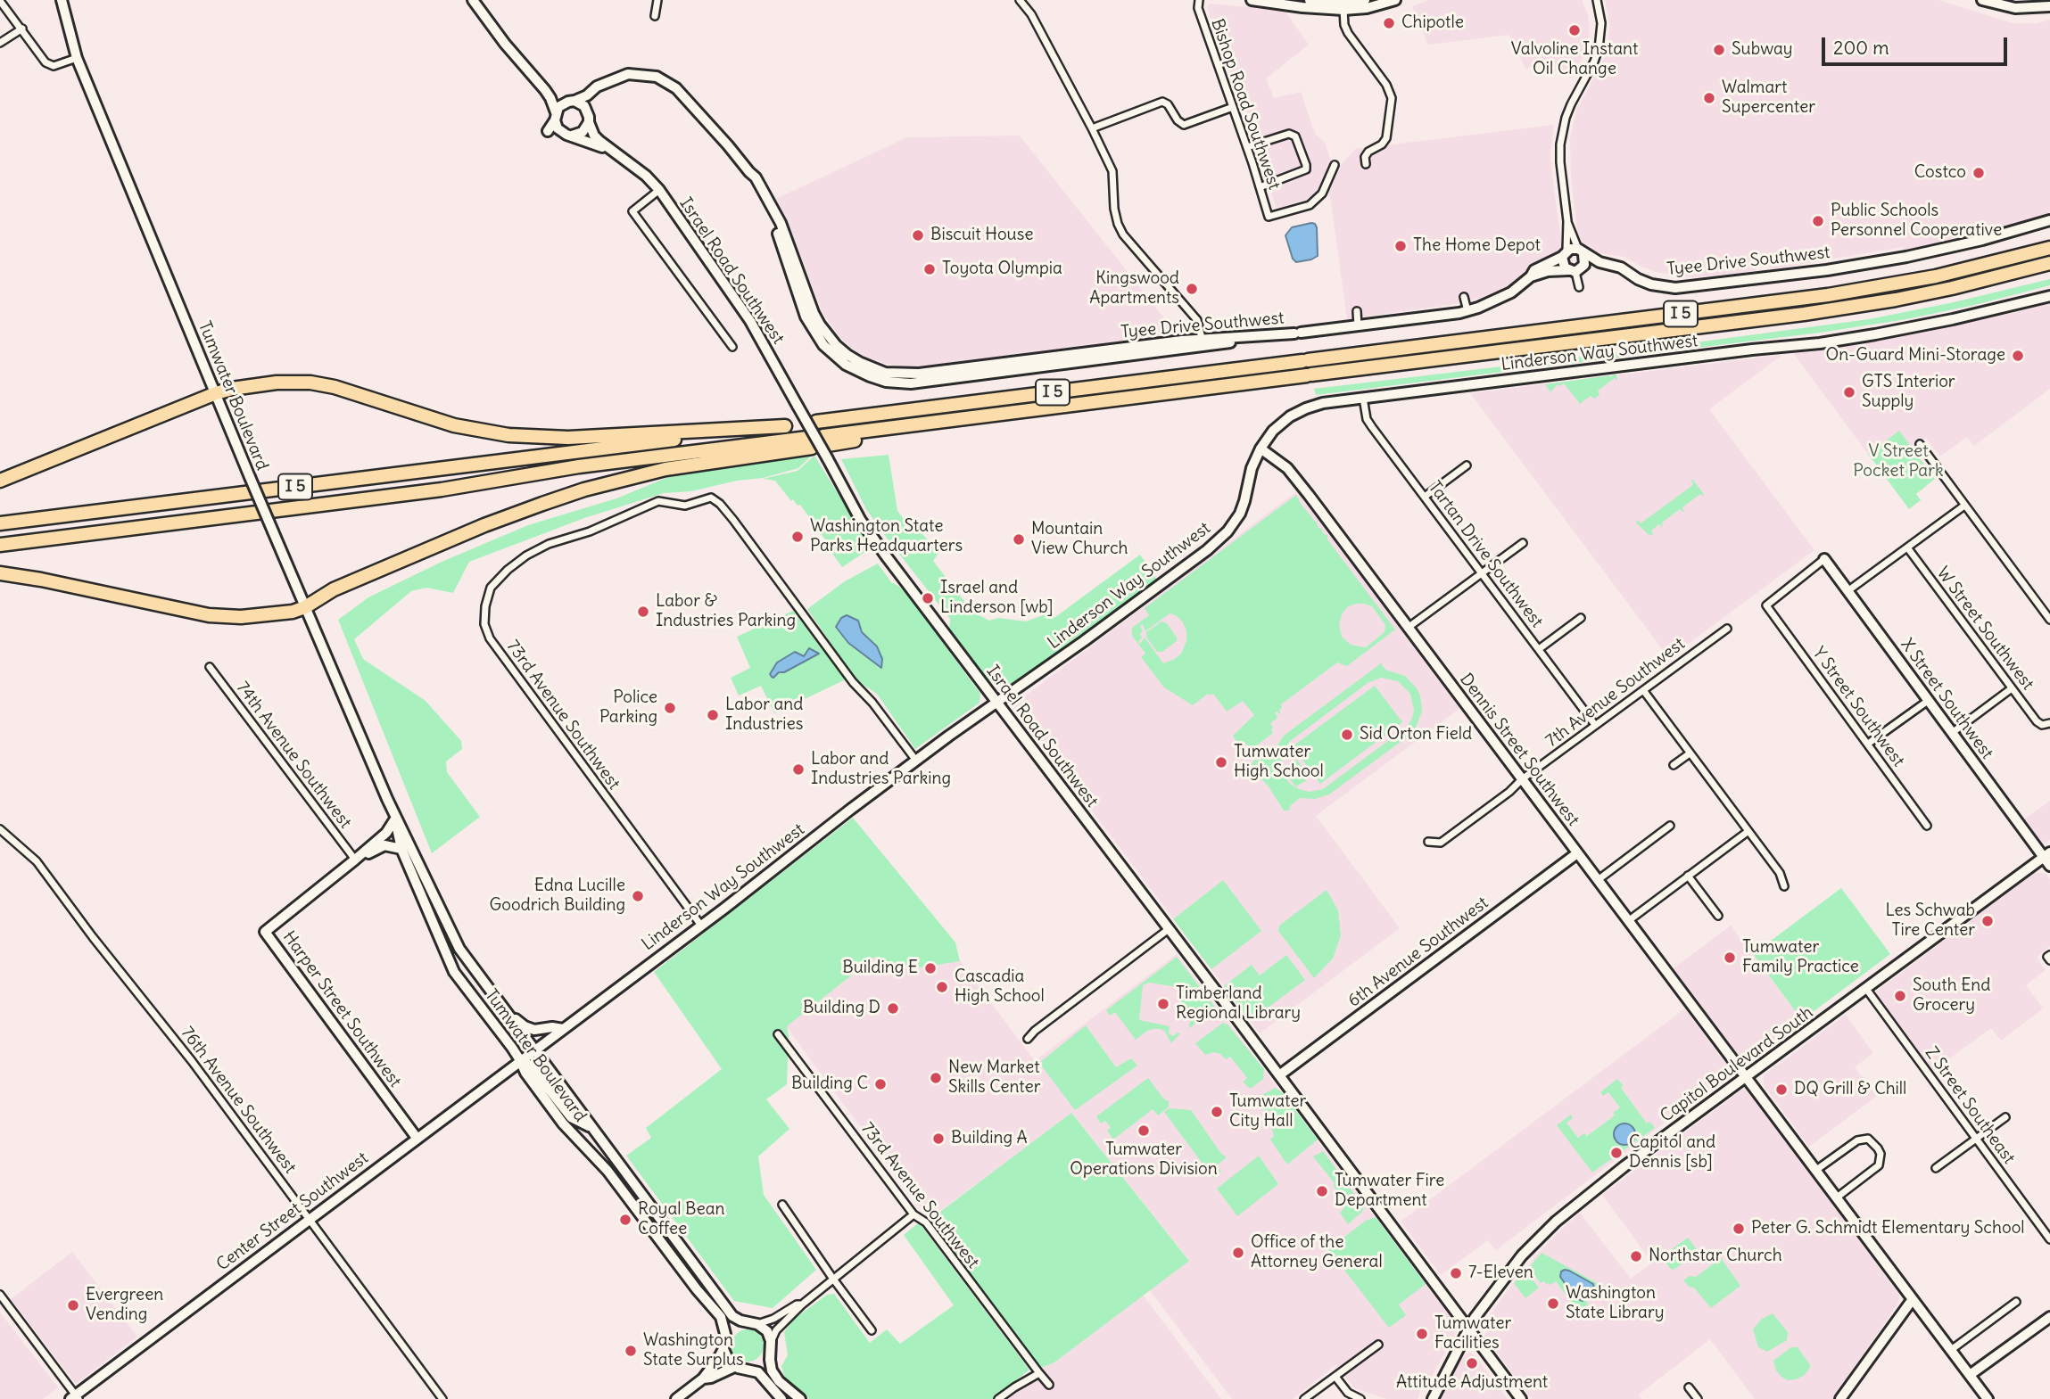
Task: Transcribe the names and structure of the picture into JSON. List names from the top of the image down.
{
  "streets": {
    "highway": ["I 5"],
    "street": [
      "Bishop Road Southwest",
      "Tyee Drive Southwest",
      "Israel Road Southwest",
      "Linderson Way Southwest",
      "Tumwater Boulevard",
      "Tartan Drive Southwest",
      "W Street Southwest",
      "7th Avenue Southwest",
      "X Street Southwest",
      "Y Street Southwest",
      "73rd Avenue Southwest",
      "Dennis Street Southwest",
      "74th Avenue Southwest",
      "6th Avenue Southwest",
      "Harper Street Southwest",
      "Capitol Boulevard South",
      "76th Avenue Southwest",
      "Z Street Southeast",
      "Center Street Southwest"
    ]
  },
  "crossings": [
    ["Tyee Drive Southwest", "Israel Road Southwest"],
    ["Israel Road Southwest", "Linderson Way Southwest"],
    ["Israel Road Southwest", "6th Avenue Southwest"],
    ["Israel Road Southwest", "Capitol Boulevard South"],
    ["I 5", "Tumwater Boulevard"],
    ["Linderson Way Southwest", "Tumwater Boulevard"],
    ["Linderson Way Southwest", "Tartan Drive Southwest"],
    ["Linderson Way Southwest", "73rd Avenue Southwest"],
    ["Linderson Way Southwest", "Dennis Street Southwest"],
    ["Linderson Way Southwest", "Center Street Southwest"],
    ["Tumwater Boulevard", "Harper Street Southwest"],
    ["Tumwater Boulevard", "Center Street Southwest"],
    ["Tartan Drive Southwest", "7th Avenue Southwest"],
    ["7th Avenue Southwest", "Dennis Street Southwest"],
    ["X Street Southwest", "Y Street Southwest"],
    ["X Street Southwest", "Capitol Boulevard South"],
    ["Dennis Street Southwest", "6th Avenue Southwest"],
    ["Dennis Street Southwest", "Capitol Boulevard South"],
    ["74th Avenue Southwest", "Harper Street Southwest"],
    ["Harper Street Southwest", "Center Street Southwest"],
    ["Capitol Boulevard South", "Z Street Southeast"],
    ["76th Avenue Southwest", "Center Street Southwest"]
  ],
  "parks": ["V Street Pocket Park"],
  "places": [
    "Chipotle",
    "Valvoline Instant Oil Change",
    "Subway",
    "Walmart Supercenter",
    "Costco",
    "Public Schools Personnel Cooperative",
    "Biscuit House",
    "The Home Depot",
    "Toyota Olympia",
    "Kingswood Apartments",
    "On-Guard Mini-Storage",
    "GTS Interior Supply",
    "Washington State Parks Headquarters",
    "Mountain View Church",
    "Israel and Linderson [wb]",
    "Labor & Industries Parking",
    "Police Parking",
    "Labor and Industries",
    "Sid Orton Field",
    "Tumwater High School",
    "Labor and Industries Parking",
    "Edna Lucille Goodrich Building",
    "Les Schwab Tire Center",
    "Tumwater Family Practice",
    "Building E",
    "Cascadia High School",
    "South End Grocery",
    "Timberland Regional Library",
    "Building D",
    "New Market Skills Center",
    "Building C",
    "DQ Grill & Chill",
    "Tumwater City Hall",
    "Tumwater Operations Division",
    "Building A",
    "Capitol and Dennis [sb]",
    "Tumwater Fire Department",
    "Royal Bean Coffee",
    "Peter G. Schmidt Elementary School",
    "Office of the Attorney General",
    "Northstar Church",
    "7-Eleven",
    "Washington State Library",
    "Evergreen Vending",
    "Tumwater Facilities",
    "Washington State Surplus",
    "Attitude Adjustment"
  ],
  "scale_bar": "200 m"
}
